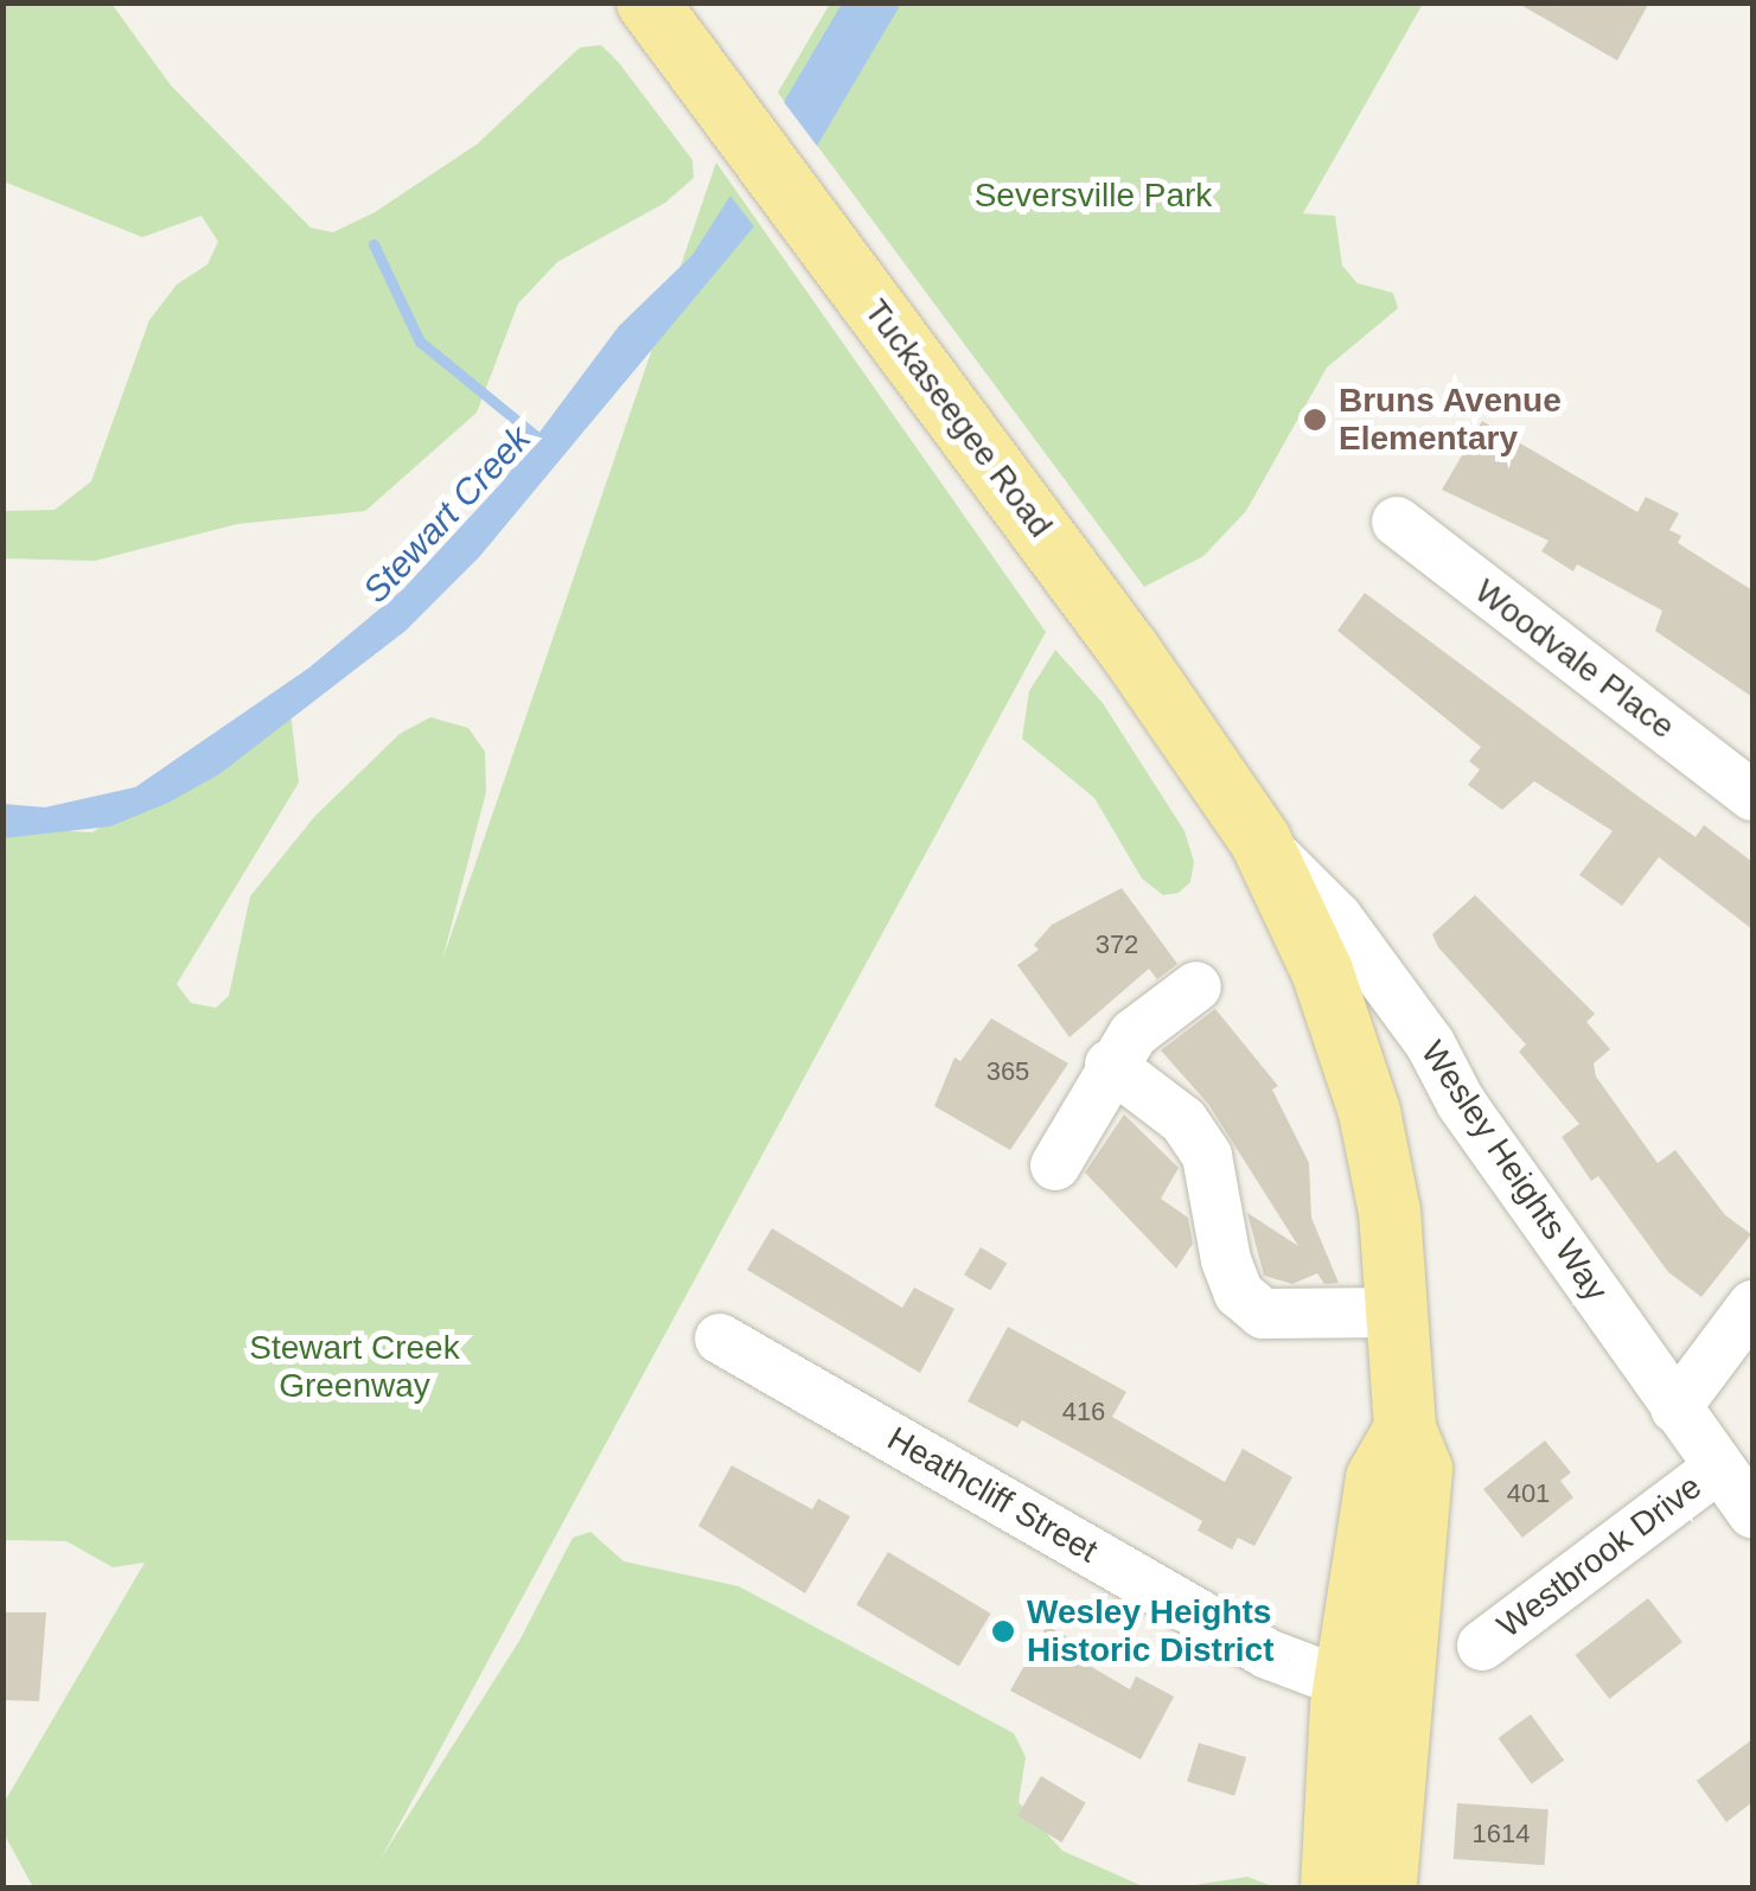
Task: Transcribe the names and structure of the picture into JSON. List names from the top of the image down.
{
  "streets": {
    "main road": ["Tuckaseegee Road"],
    "street": [
      "Woodvale Place",
      "Wesley Heights Way",
      "Heathcliff Street",
      "Westbrook Drive"
    ]
  },
  "crossings": [
    ["Tuckaseegee Road", "Wesley Heights Way"],
    ["Tuckaseegee Road", "Heathcliff Street"],
    ["Wesley Heights Way", "Westbrook Drive"]
  ],
  "water": ["Stewart Creek"],
  "parks": ["Seversville Park", "Stewart Creek Greenway"],
  "places": ["Bruns Avenue Elementary", "Wesley Heights Historic District"],
  "house_numbers": [
    "372",
    "365",
    "416",
    "401",
    "1614"
  ]
}
